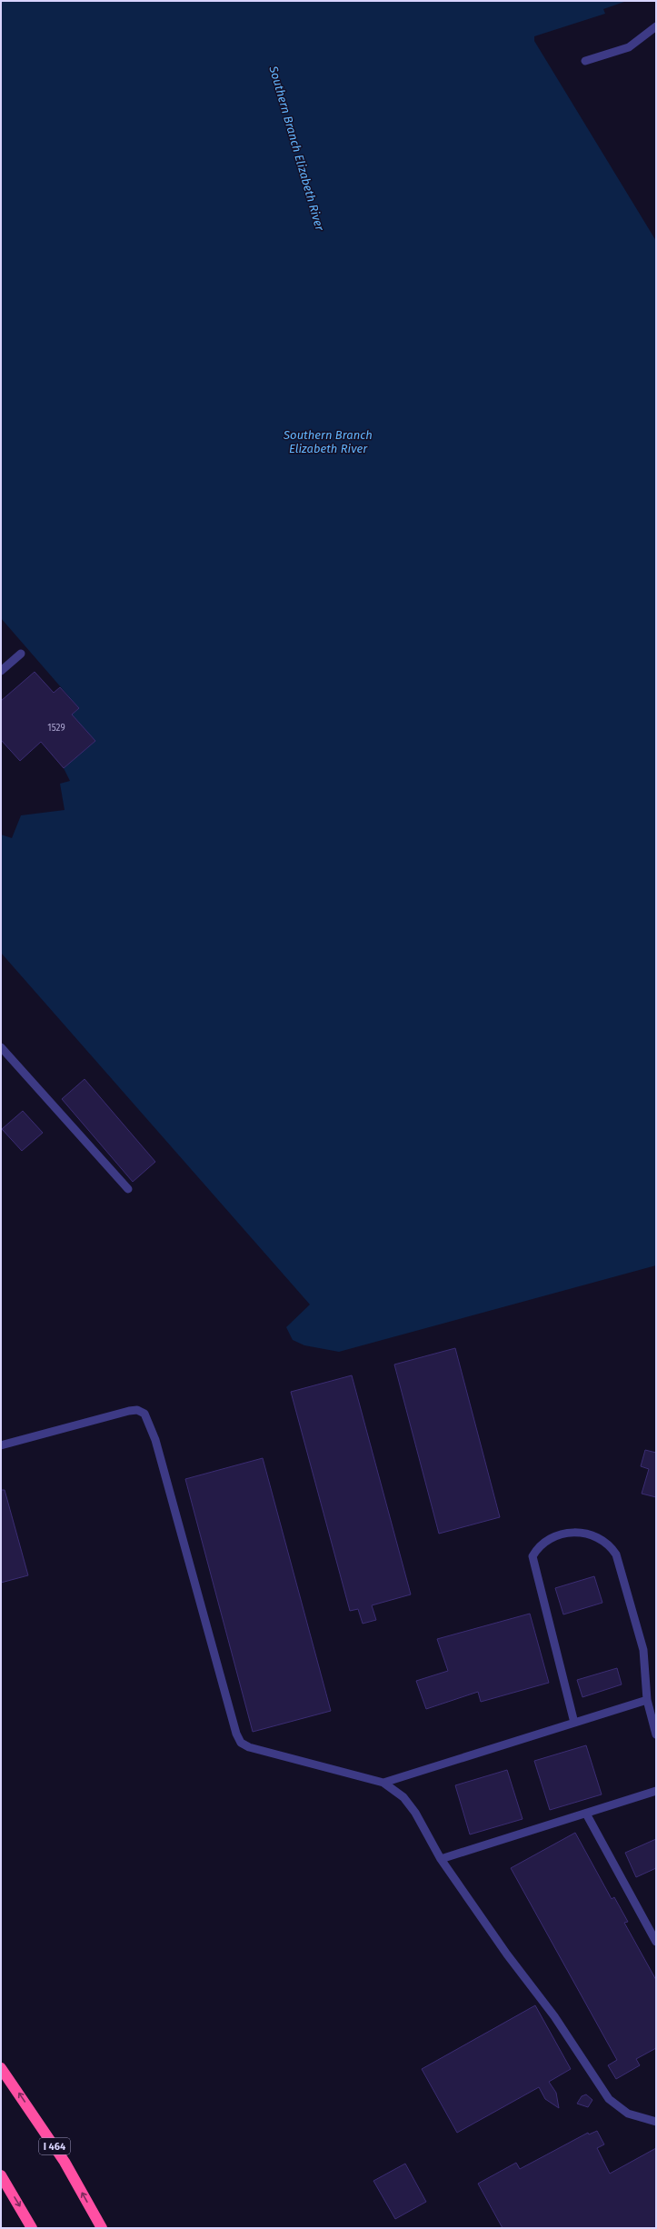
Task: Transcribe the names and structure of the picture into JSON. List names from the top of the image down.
{
  "streets": {
    "highway": ["I 464"]
  },
  "water": ["Southern Branch Elizabeth River"],
  "house_numbers": ["1529"]
}
